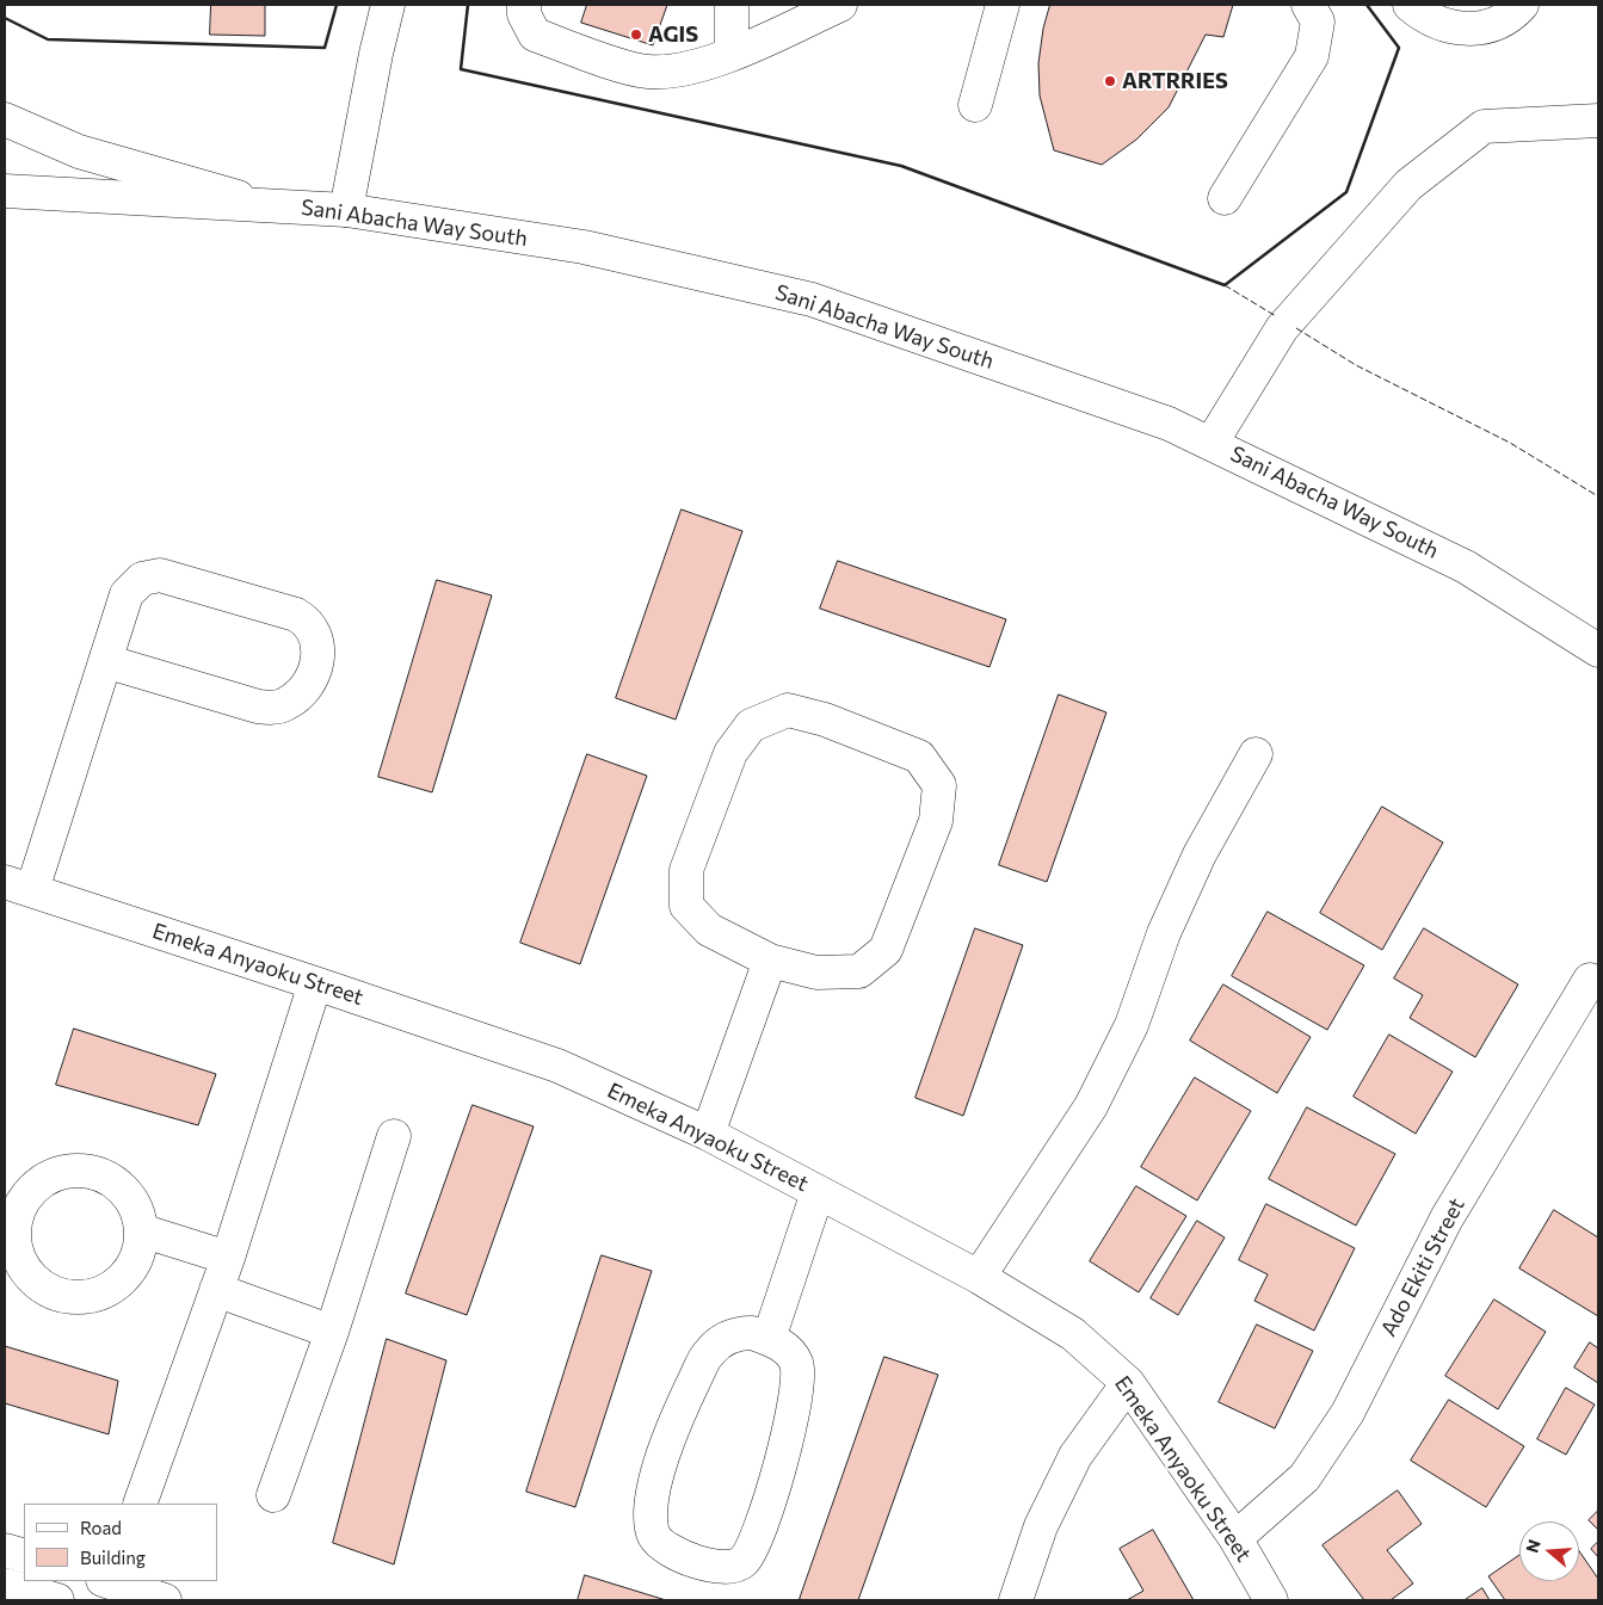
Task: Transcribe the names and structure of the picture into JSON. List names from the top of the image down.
{
  "streets": {
    "main road": ["Sani Abacha Way South", "Emeka Anyaoku Street", "Ado Ekiti Street"]
  },
  "crossings": [
    ["Emeka Anyaoku Street", "Ado Ekiti Street"]
  ],
  "places": ["AGIS", "ARTRRIES"],
  "legend": ["Road", "Building"],
  "north": "left"
}
